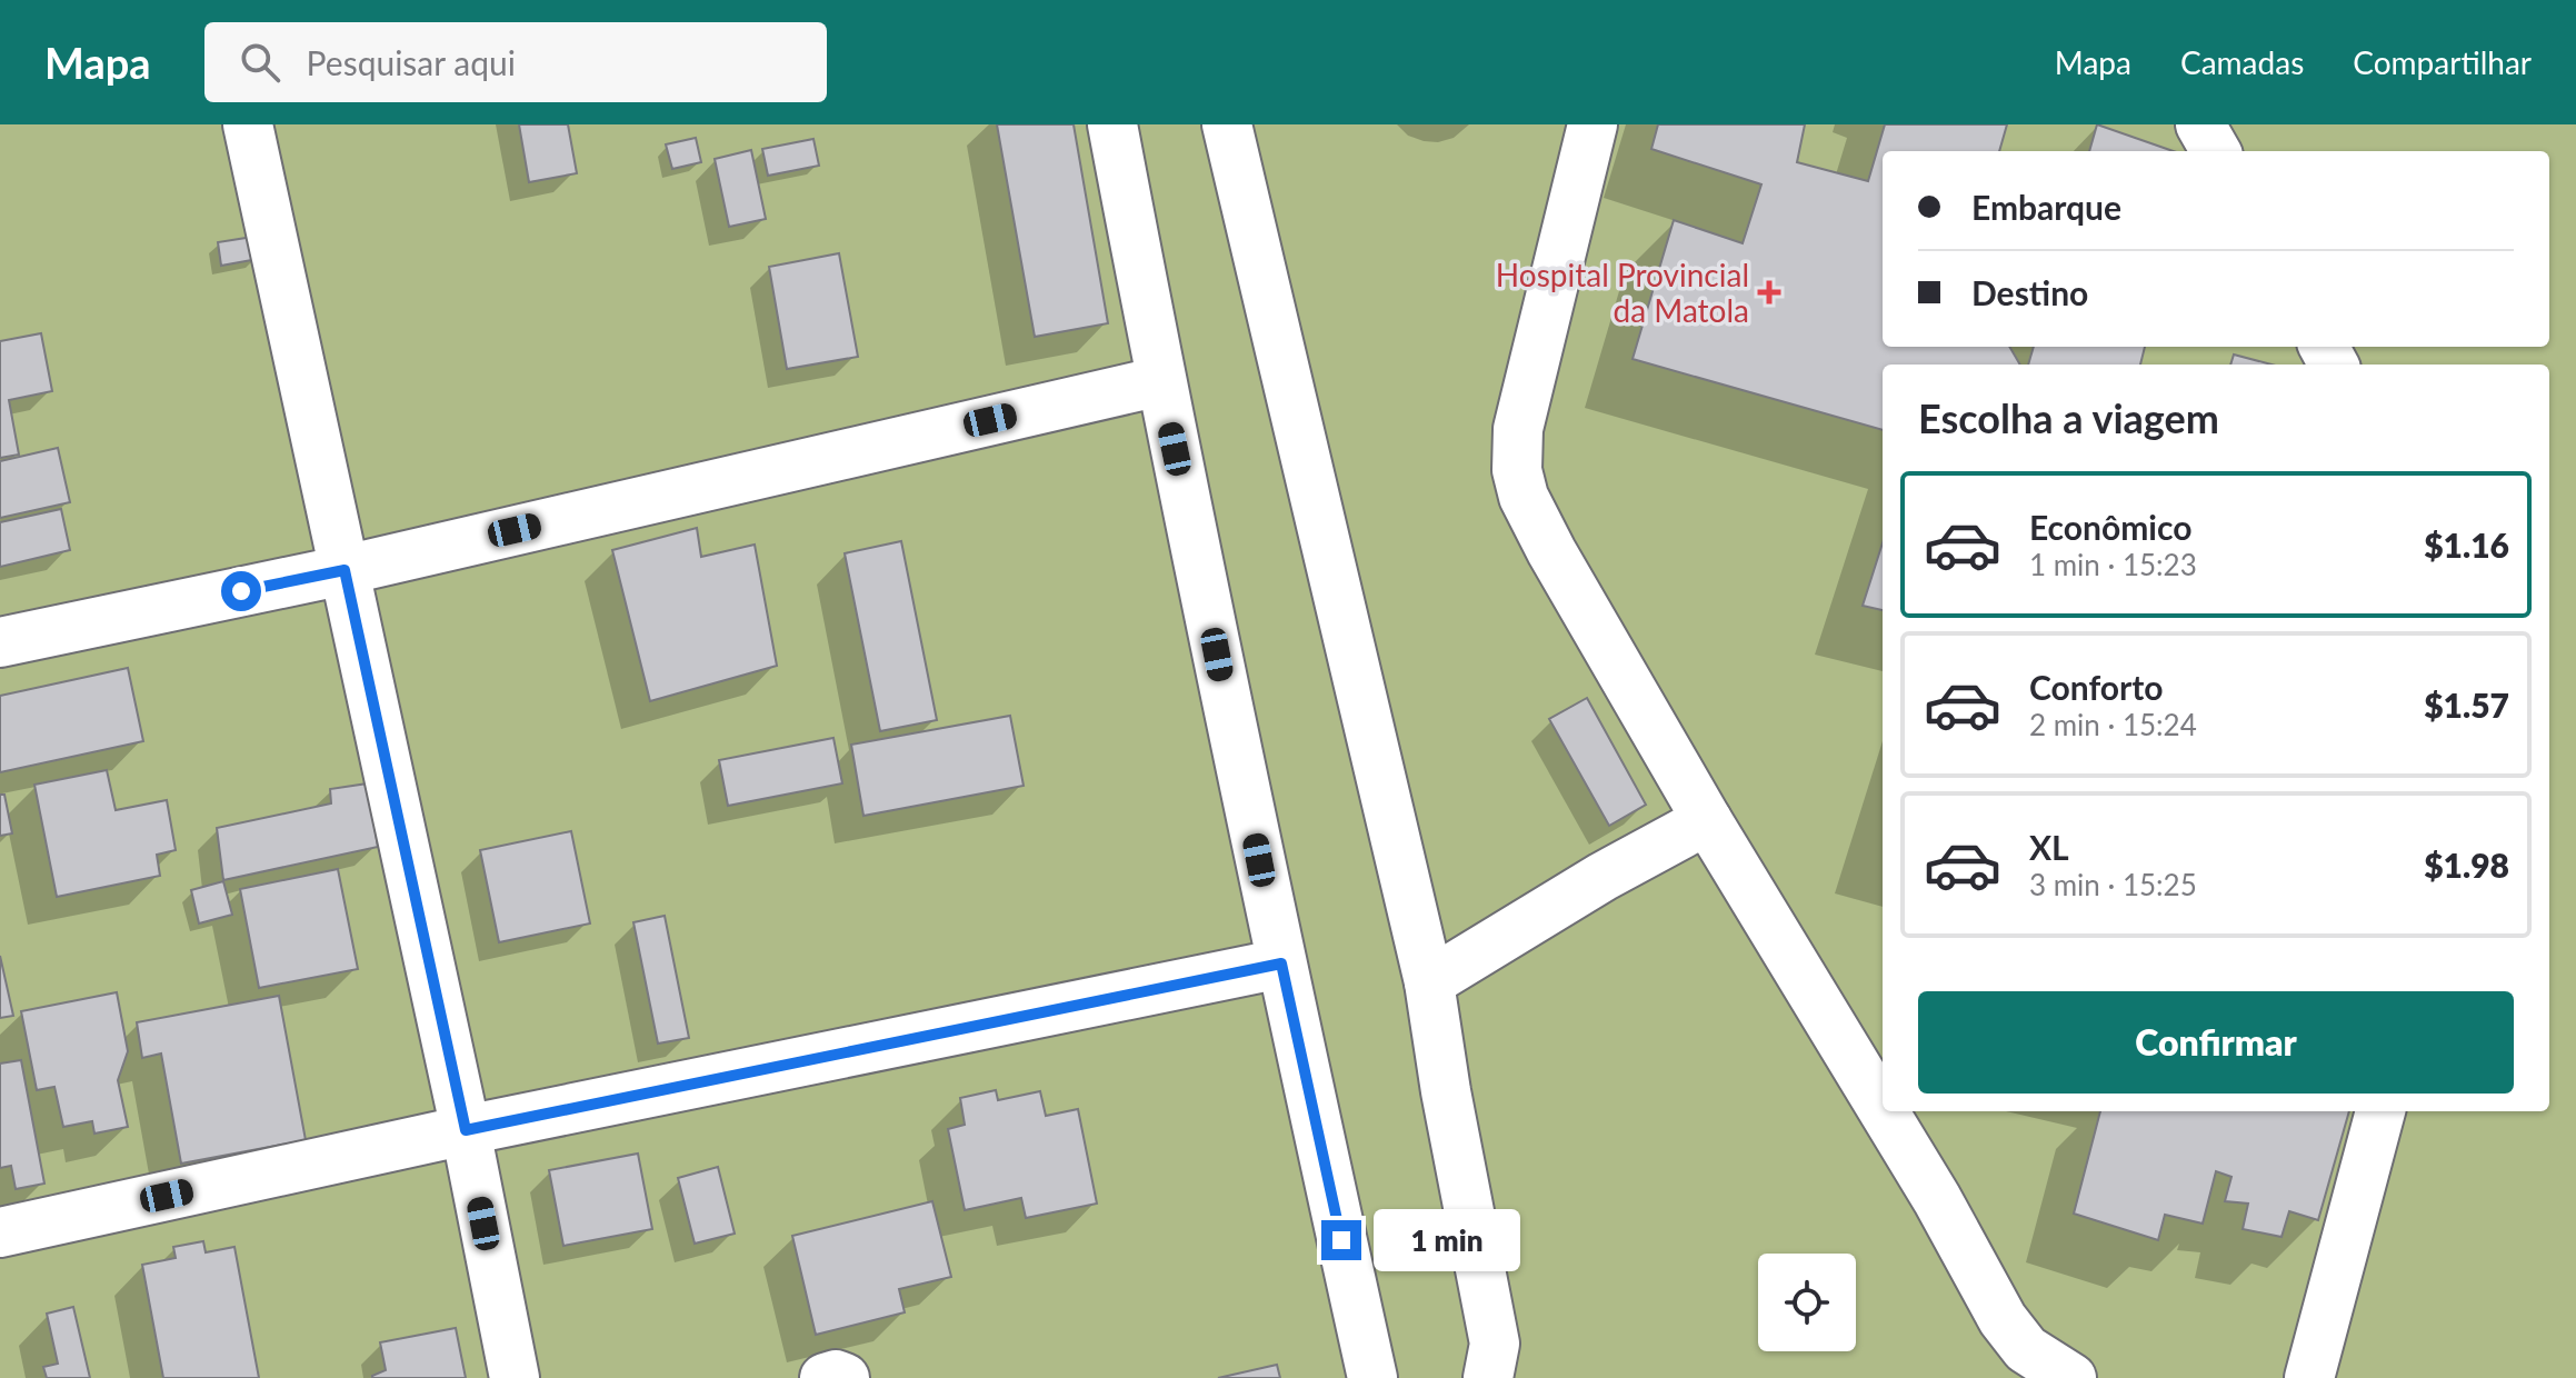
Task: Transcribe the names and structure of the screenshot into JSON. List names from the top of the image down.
{
  "places": {
    "health": ["Hospital Provincial da Matola"]
  },
  "page": {
    "header": "Mapa",
    "search": "Pesquisar aqui",
    "nav": ["Mapa", "Camadas", "Compartilhar"],
    "banner": ["Embarque", "Destino"],
    "heading": "Escolha a viagem",
    "list": [
      {
        "name": "Econômico",
        "note": "1 min · 15:23",
        "value": "$1.16"
      },
      {
        "name": "Conforto",
        "note": "2 min · 15:24",
        "value": "$1.57"
      },
      {
        "name": "XL",
        "note": "3 min · 15:25",
        "value": "$1.98"
      }
    ],
    "buttons": "Confirmar",
    "bubble": "1 min"
  }
}
